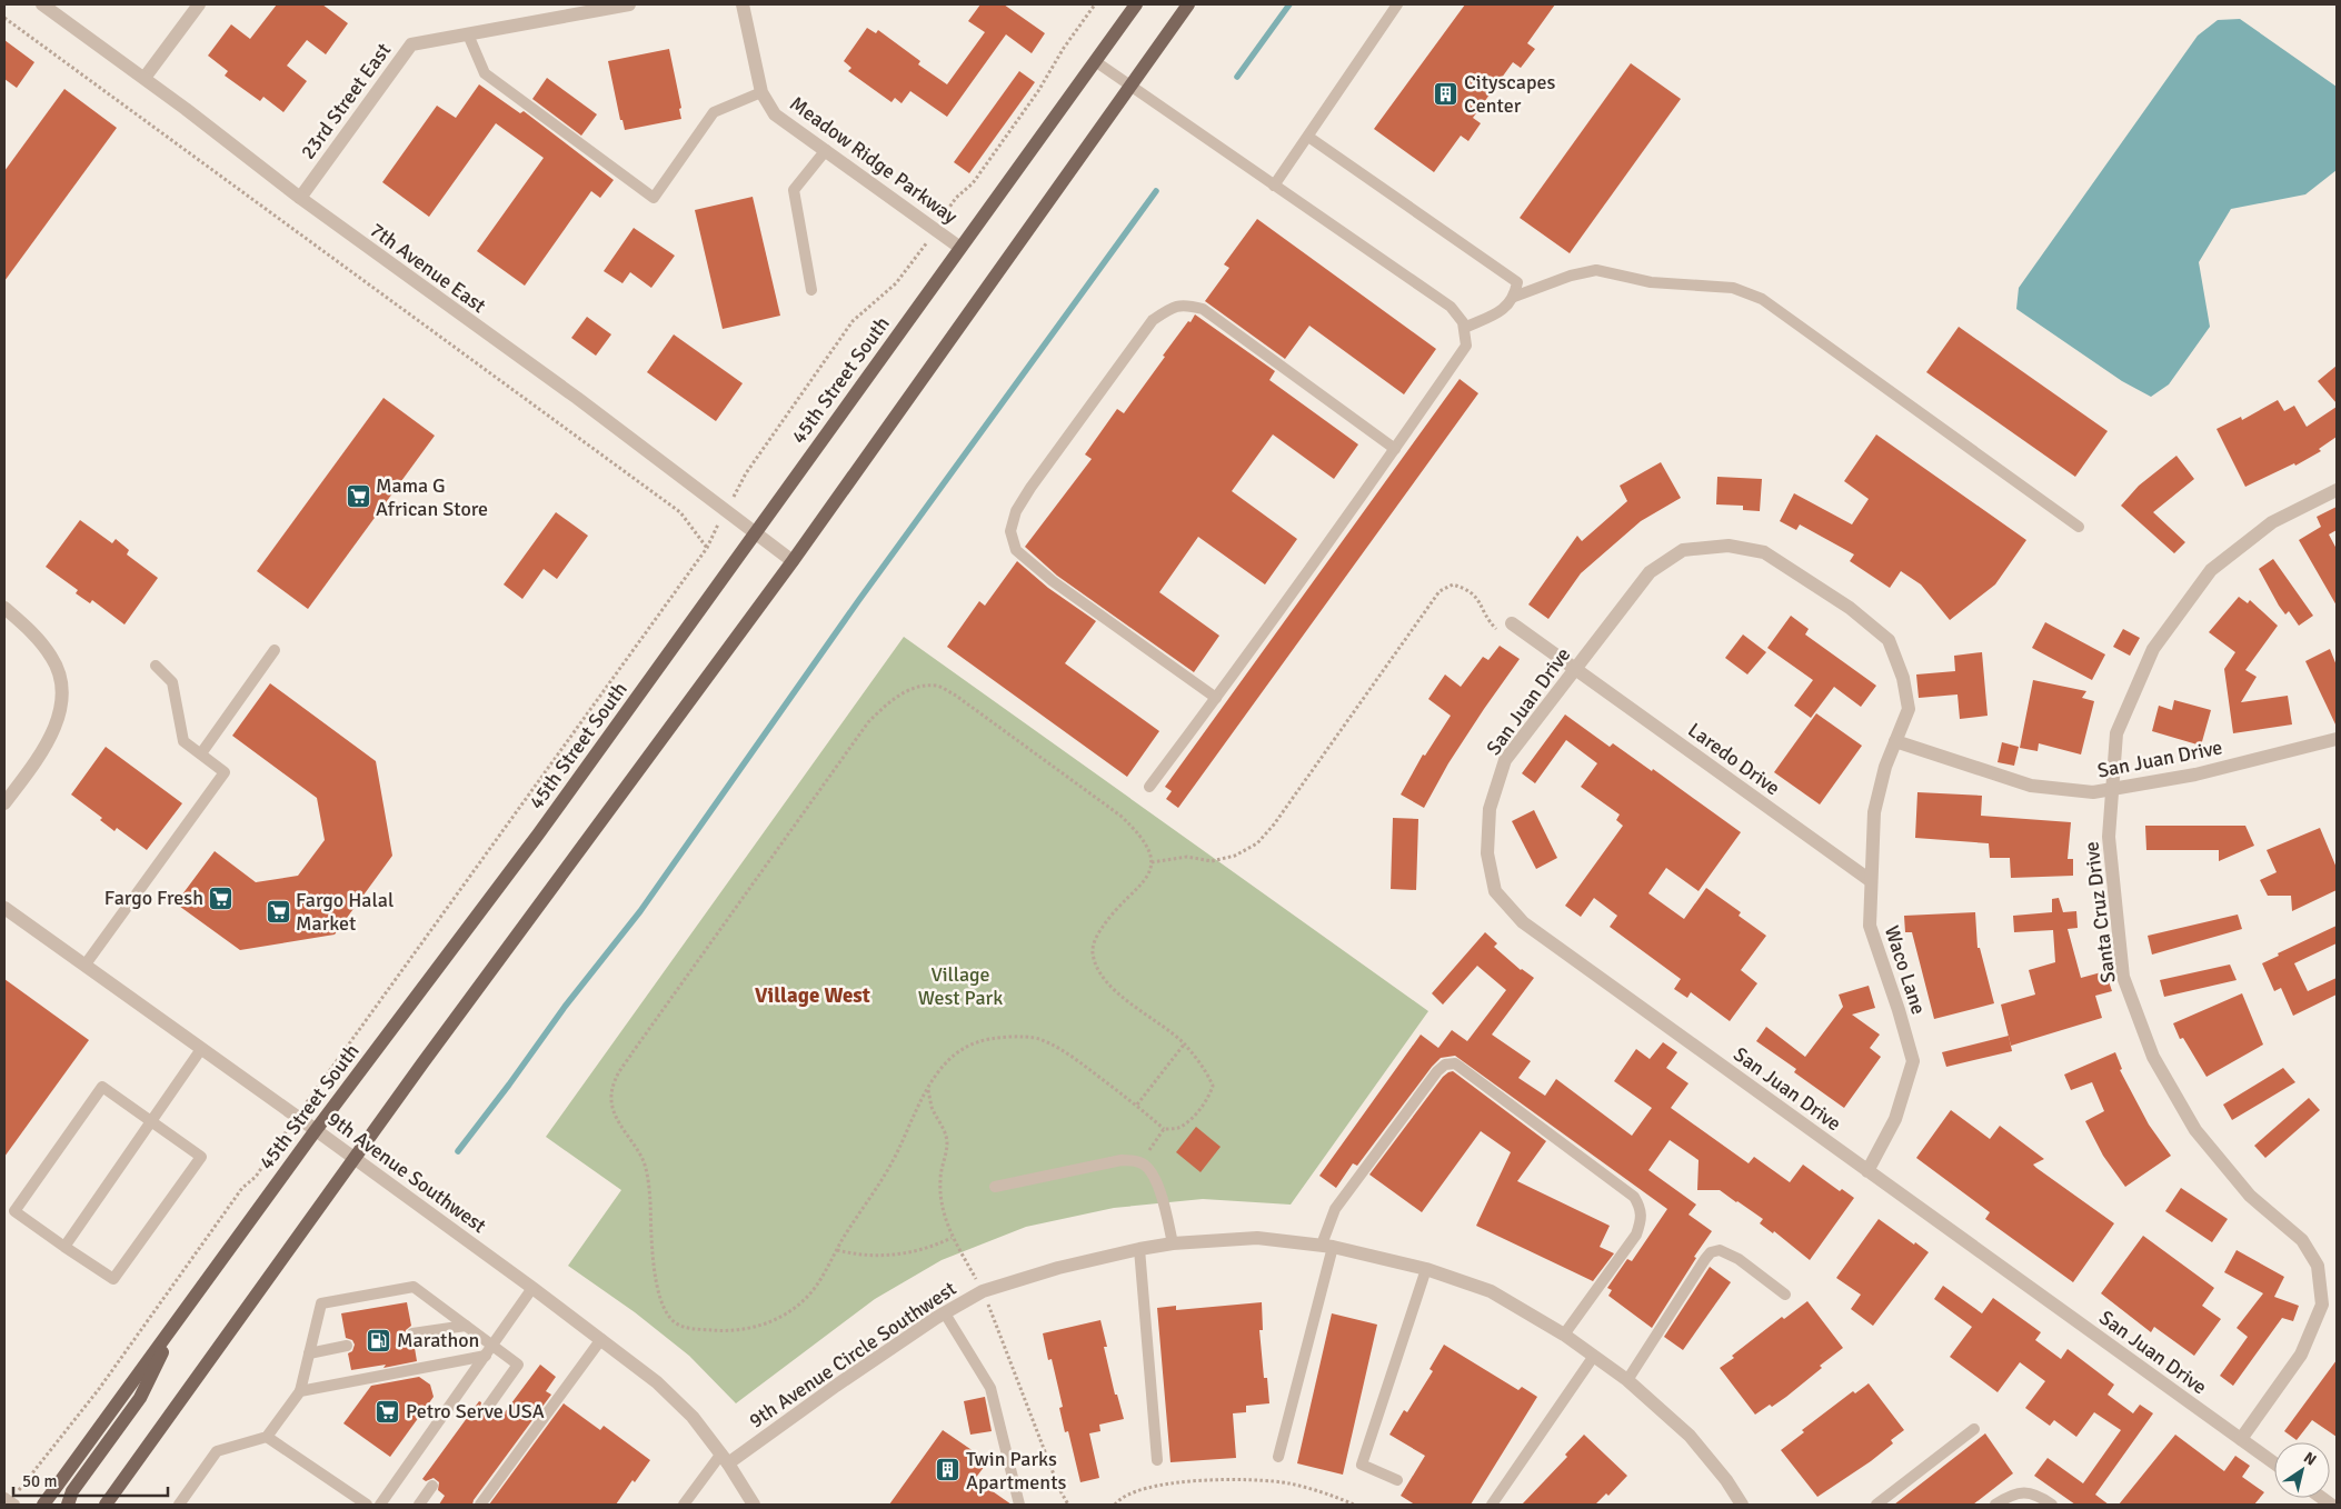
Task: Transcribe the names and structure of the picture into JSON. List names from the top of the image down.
{
  "streets": {
    "main road": ["45th Street South"],
    "street": [
      "23rd Street East",
      "Meadow Ridge Parkway",
      "7th Avenue East",
      "San Juan Drive",
      "Laredo Drive",
      "Santa Cruz Drive",
      "Waco Lane",
      "9th Avenue Southwest",
      "9th Avenue Circle Southwest"
    ]
  },
  "crossings": [
    ["23rd Street East", "7th Avenue East"],
    ["Meadow Ridge Parkway", "45th Street South"],
    ["7th Avenue East", "45th Street South"],
    ["45th Street South", "9th Avenue Southwest"],
    ["San Juan Drive", "Laredo Drive"],
    ["San Juan Drive", "Santa Cruz Drive"],
    ["San Juan Drive", "Waco Lane"],
    ["Laredo Drive", "Waco Lane"],
    ["9th Avenue Southwest", "9th Avenue Circle Southwest"]
  ],
  "districts": ["Village West"],
  "parks": ["Village West Park"],
  "places": {
    "building": ["Cityscapes Center", "Twin Parks Apartments"],
    "supermarket": [
      "Mama G African Store",
      "Fargo Fresh",
      "Fargo Halal Market",
      "Petro Serve USA"
    ],
    "fuel station": ["Marathon"]
  },
  "scale_bar": "50 m",
  "north": "top right"
}
